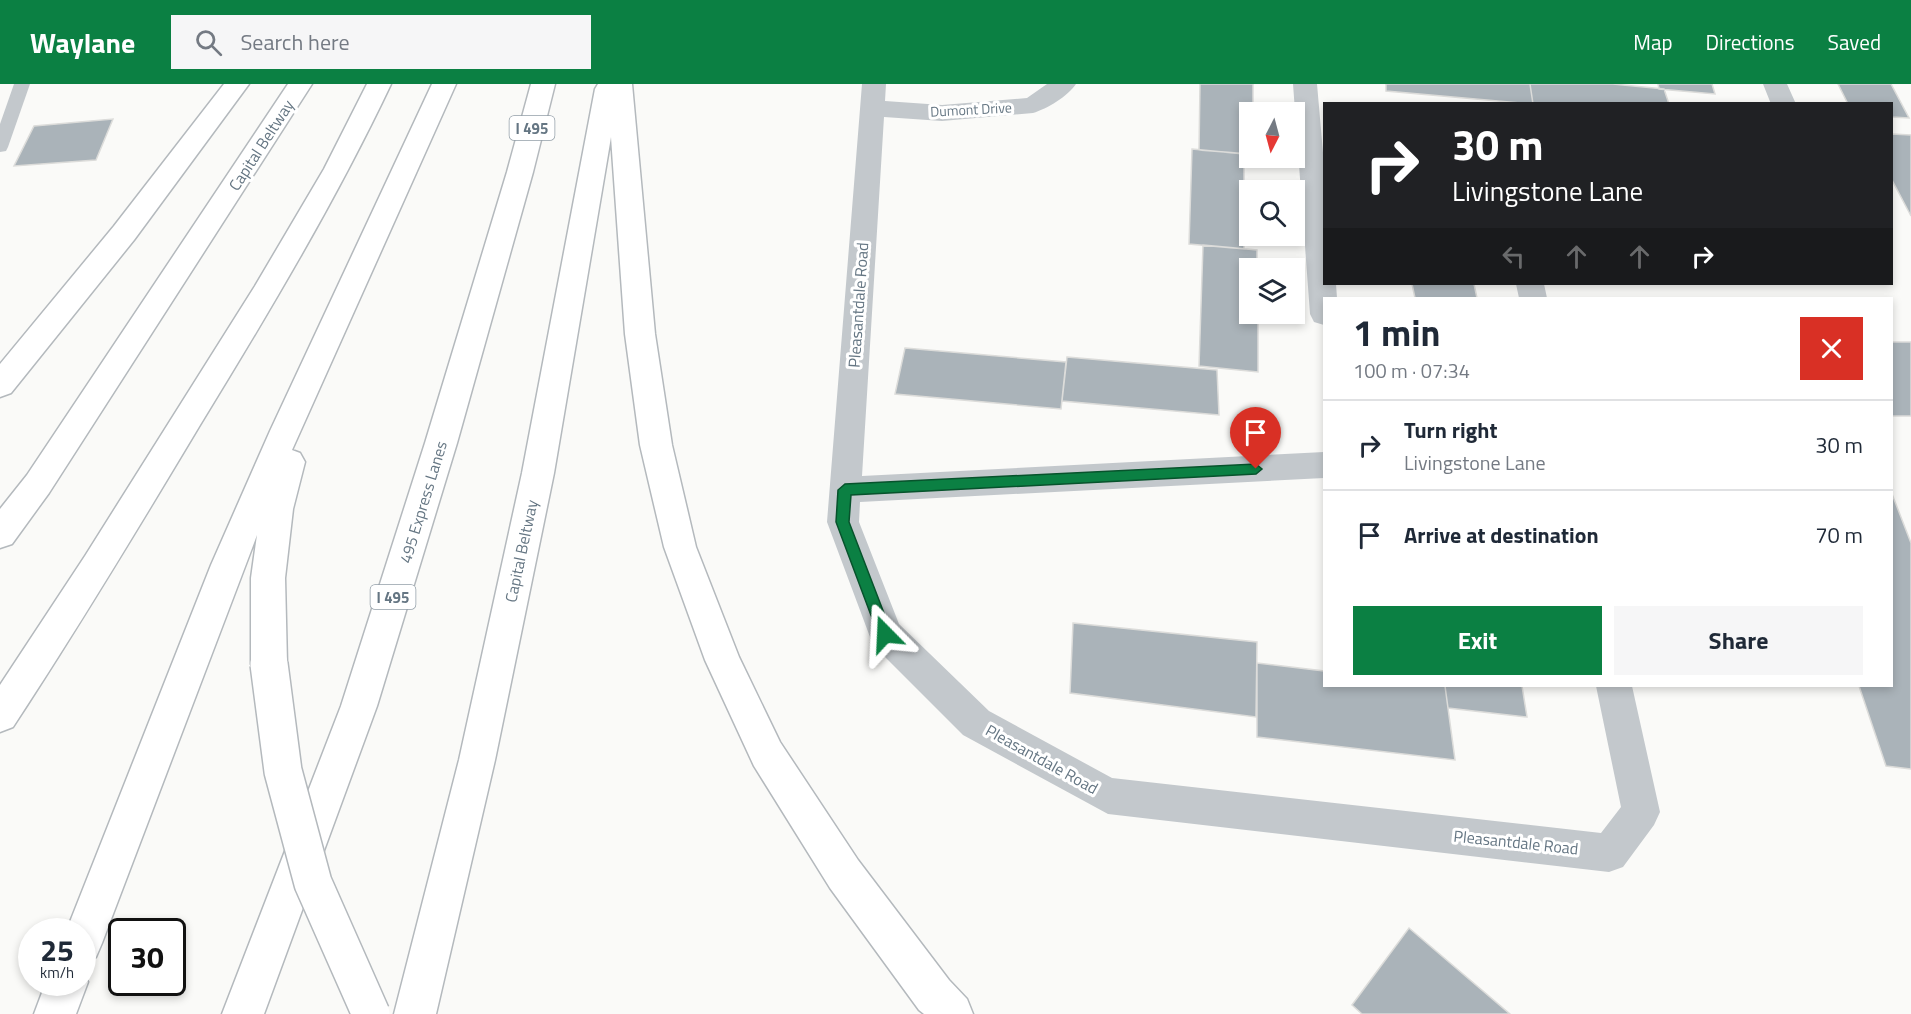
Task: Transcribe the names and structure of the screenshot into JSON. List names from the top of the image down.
{
  "streets": {
    "highway": ["I 495", "Capital Beltway", "495 Express Lanes"],
    "street": ["Dumont Drive", "Pleasantdale Road"]
  },
  "crossings": [
    ["Dumont Drive", "Pleasantdale Road"]
  ],
  "north": "bottom",
  "page": {
    "header": "Waylane",
    "search": "Search here",
    "nav": ["Map", "Directions", "Saved"],
    "turn": ["30 m", "Livingstone Lane"],
    "heading": ["1 min", "100 m · 07:34"],
    "list": [
      {
        "name": "Turn right",
        "note": "Livingstone Lane",
        "value": "30 m"
      },
      {
        "name": "Arrive at destination",
        "value": "70 m"
      }
    ],
    "buttons": ["Exit", "Share"],
    "speed": "25 km/h",
    "limit": "30"
  }
}
